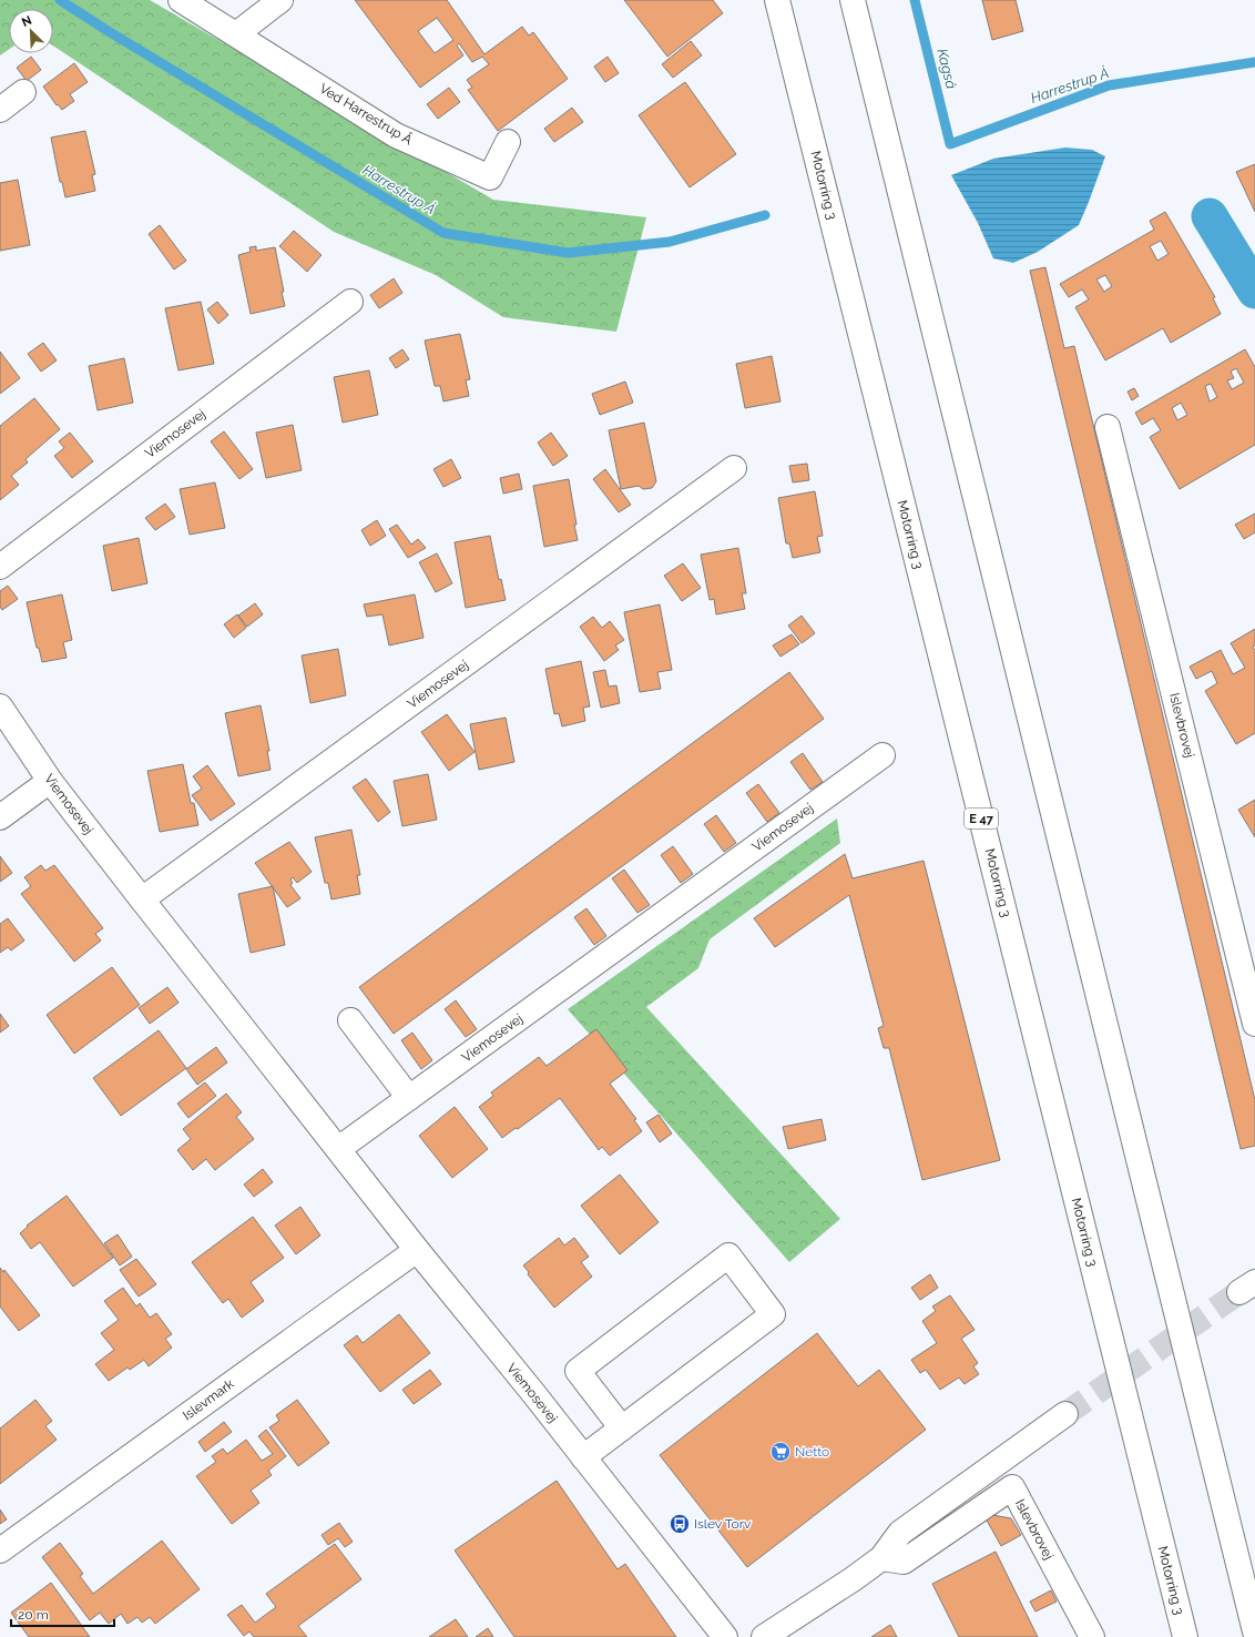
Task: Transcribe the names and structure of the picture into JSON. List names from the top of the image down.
{
  "streets": {
    "main road": [
      "Ved Harrestrup Å",
      "Motorring 3",
      "Viemosevej",
      "Islevbrovej",
      "E 47",
      "Islevmark"
    ]
  },
  "crossings": [
    ["Viemosevej", "Islevmark"]
  ],
  "water": ["Kagså", "Harrestrup Å"],
  "places": {
    "supermarket": ["Netto"],
    "bus stop": ["Islev Torv"]
  },
  "scale_bar": "20 m",
  "north": "top left"
}
